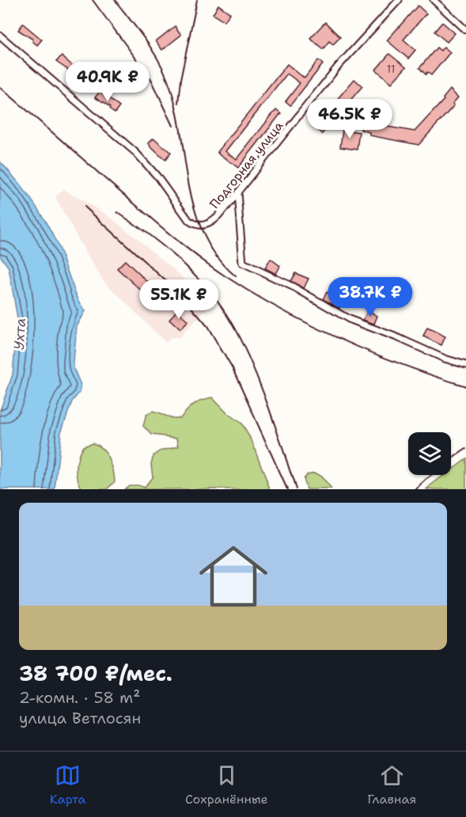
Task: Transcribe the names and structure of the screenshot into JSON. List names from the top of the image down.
{
  "streets": {
    "street": ["Подгорная улица"]
  },
  "water": ["Ухта"],
  "house_numbers": ["11"],
  "page": {
    "price": [
      "40.9K ₽",
      "46.5K ₽",
      "38.7K ₽",
      "55.1K ₽"
    ],
    "list": [
      {
        "name": "38 700 ₽/мес.",
        "note": "2-комн. · 58 m² · улица Ветлосян"
      }
    ],
    "tabs": ["Карта", "Сохранённые", "Главная"]
  }
}
